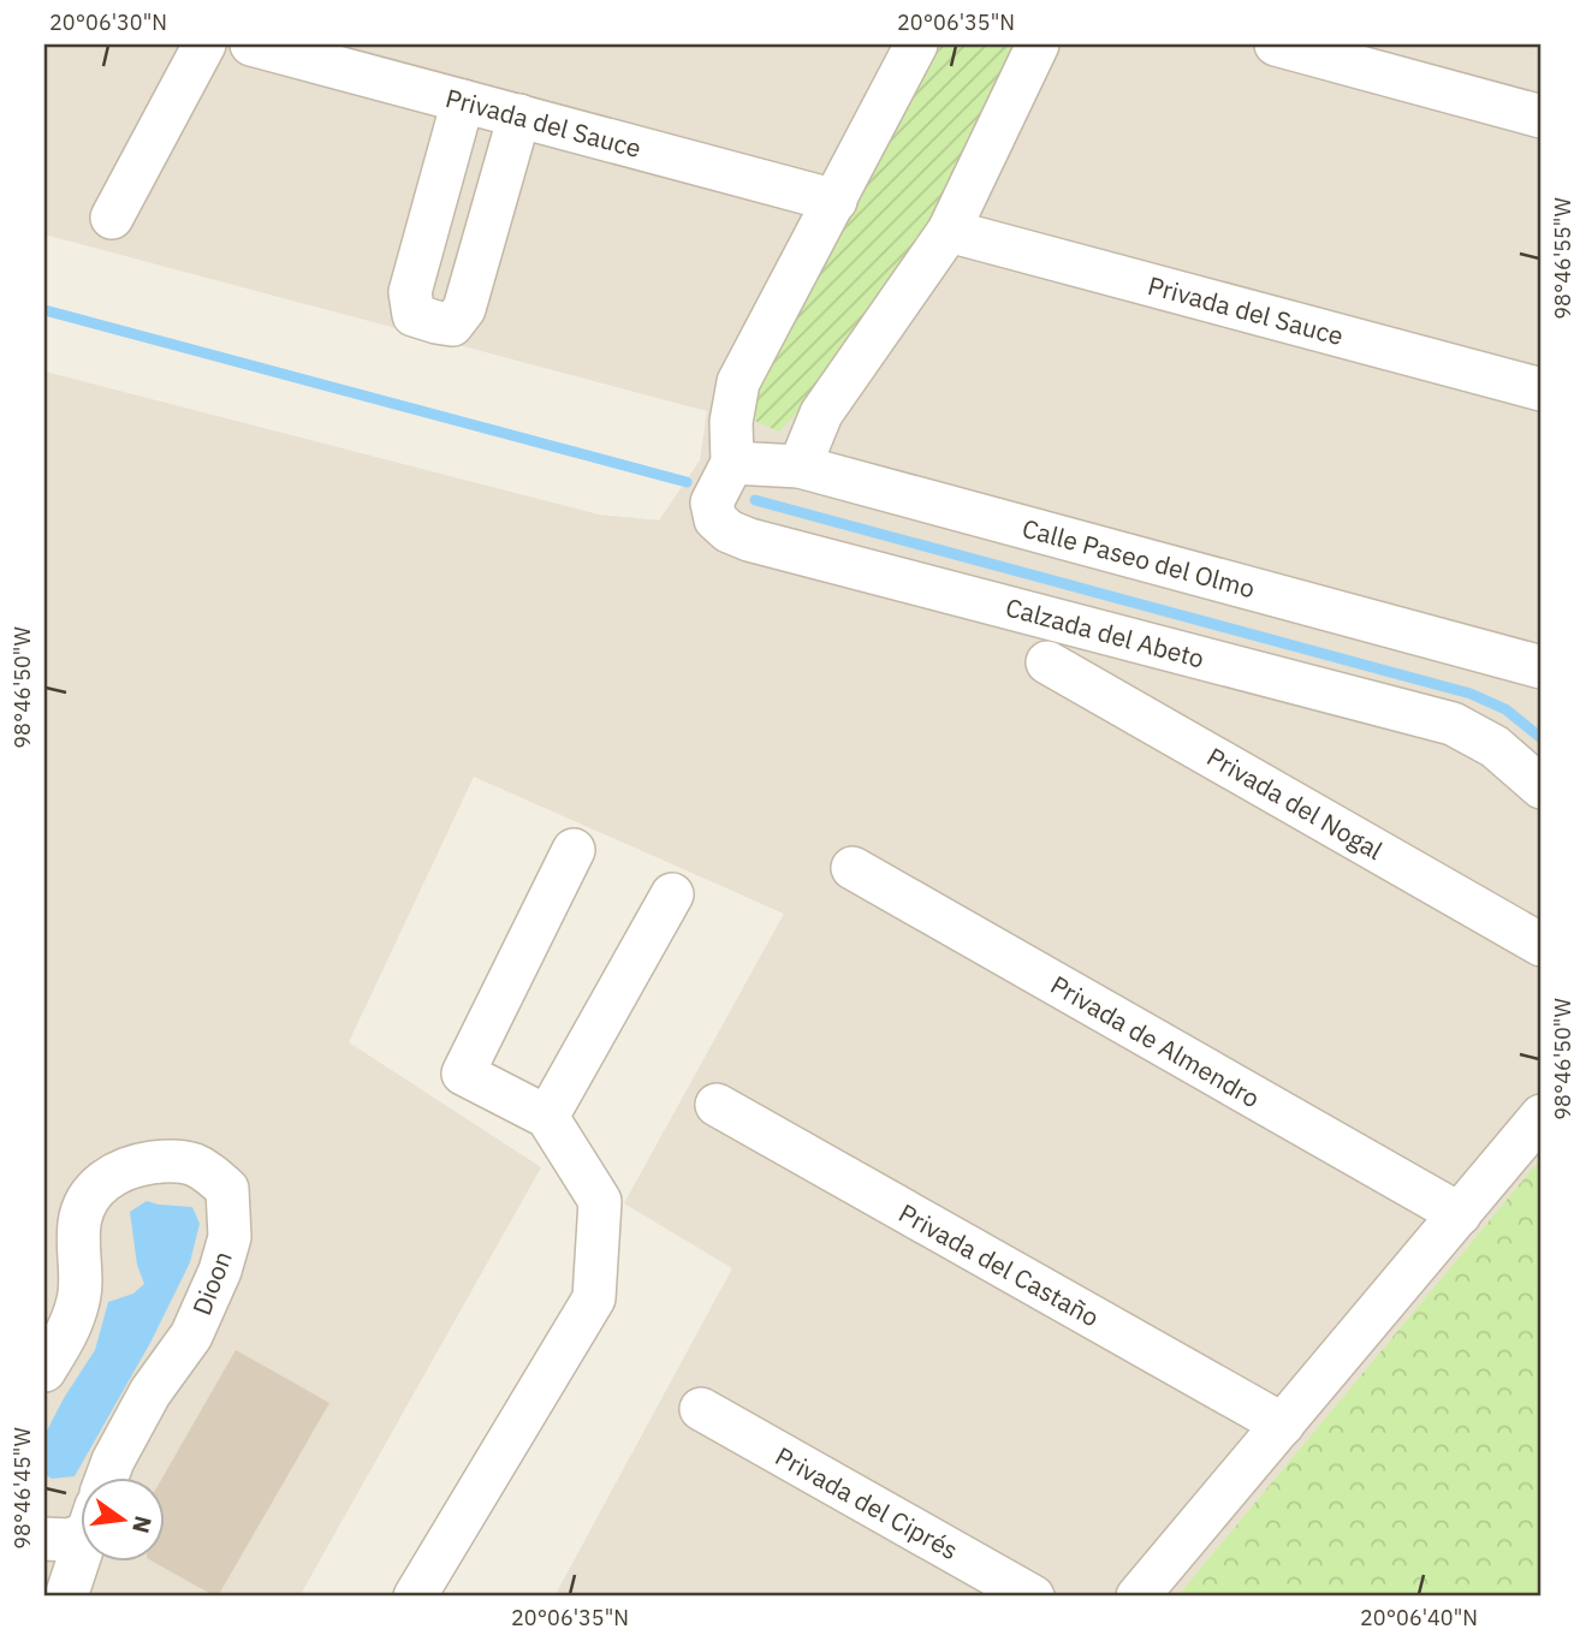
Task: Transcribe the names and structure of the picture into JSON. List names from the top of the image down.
{
  "streets": {
    "street": [
      "Privada del Sauce",
      "Calle Paseo del Olmo",
      "Calzada del Abeto",
      "Privada del Nogal",
      "Privada de Almendro",
      "Privada del Castaño",
      "Dioon",
      "Privada del Ciprés"
    ]
  },
  "crossings": [
    ["Calle Paseo del Olmo", "Calzada del Abeto"]
  ],
  "north": "right",
  "coordinates": [
    "20°06'30\"N",
    "20°06'35\"N",
    "98°46'55\"W",
    "98°46'50\"W",
    "98°46'45\"W",
    "20°06'40\"N"
  ]
}
